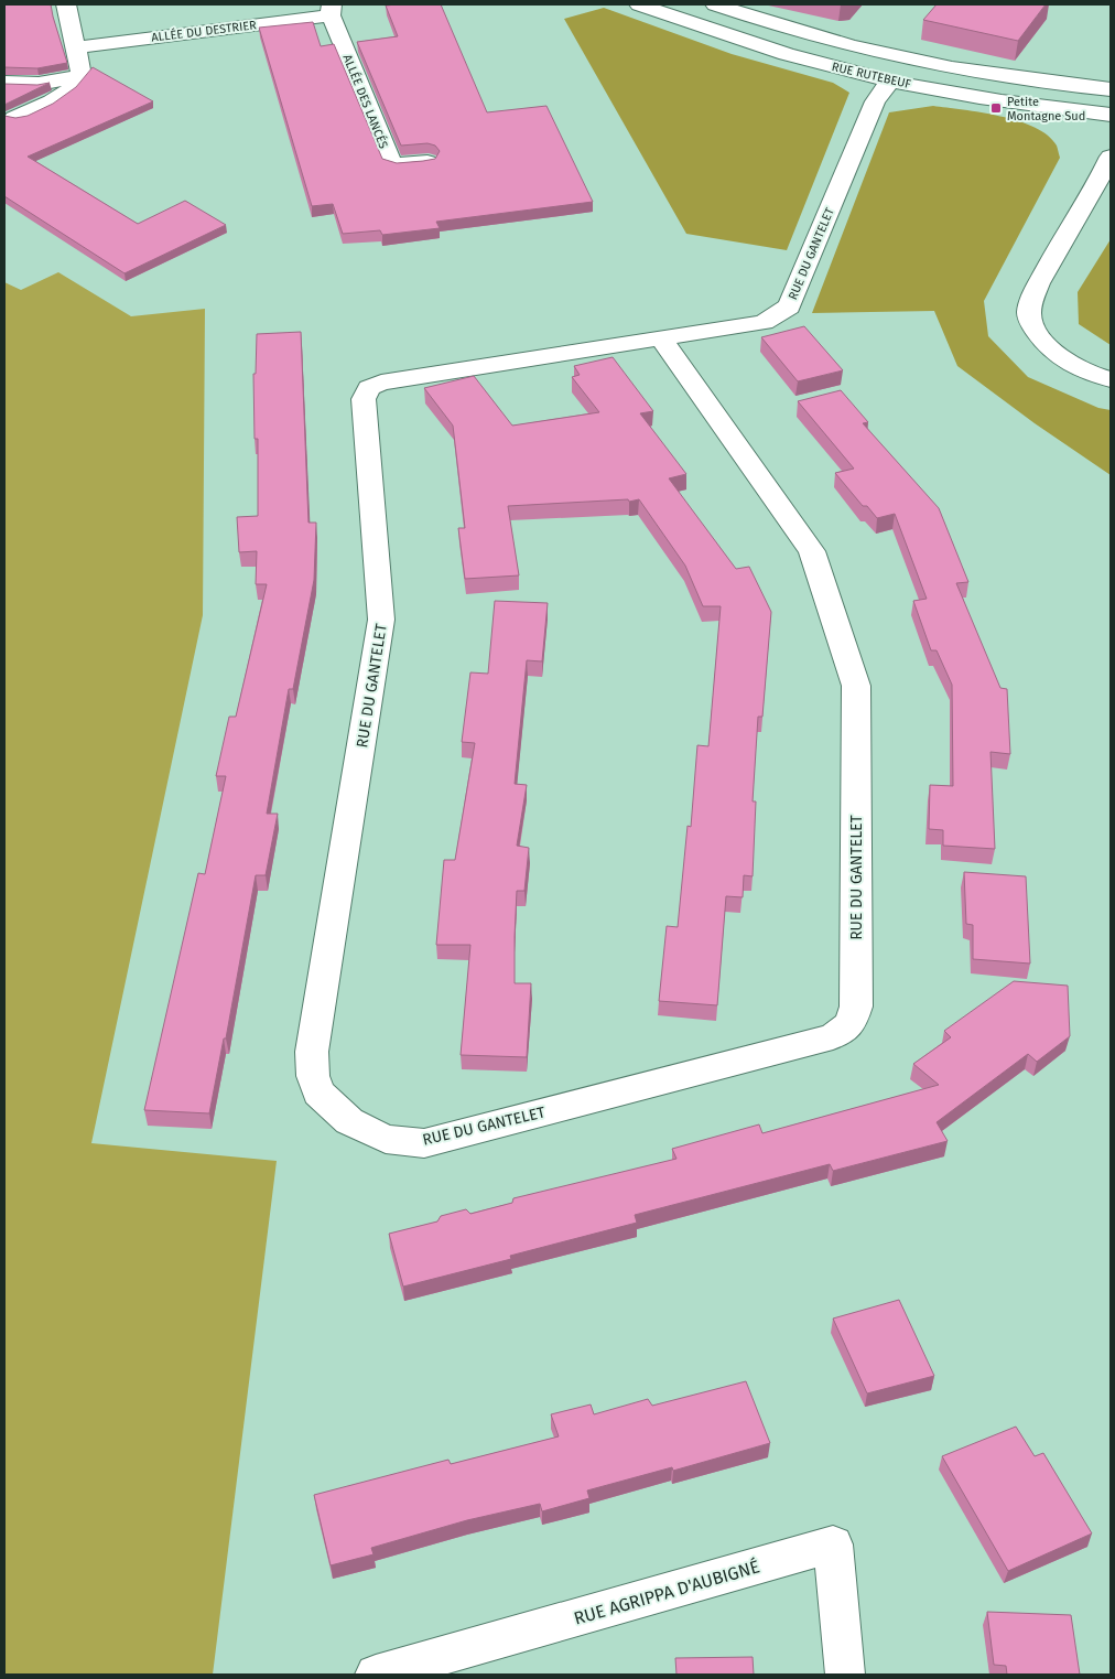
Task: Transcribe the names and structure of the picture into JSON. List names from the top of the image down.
{
  "streets": {
    "street": [
      "ALLÉE DU DESTRIER",
      "RUE RUTEBEUF",
      "ALLÉE DES LANCÉS",
      "RUE DU GANTELET",
      "RUE AGRIPPA D'AUBIGNÉ"
    ]
  },
  "crossings": [
    ["ALLÉE DU DESTRIER", "ALLÉE DES LANCÉS"],
    ["RUE RUTEBEUF", "RUE DU GANTELET"]
  ],
  "places": {
    "transit": ["Petite Montagne Sud"]
  }
}
